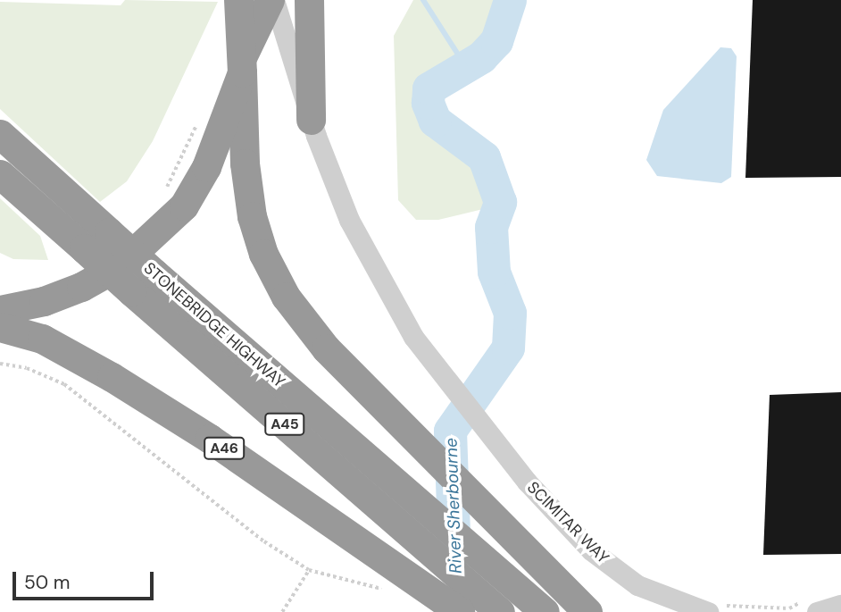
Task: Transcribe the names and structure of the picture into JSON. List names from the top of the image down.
{
  "streets": {
    "highway": ["STONEBRIDGE HIGHWAY", "A45", "A46"],
    "street": ["SCIMITAR WAY"]
  },
  "water": ["River Sherbourne"],
  "scale_bar": "50 m"
}
